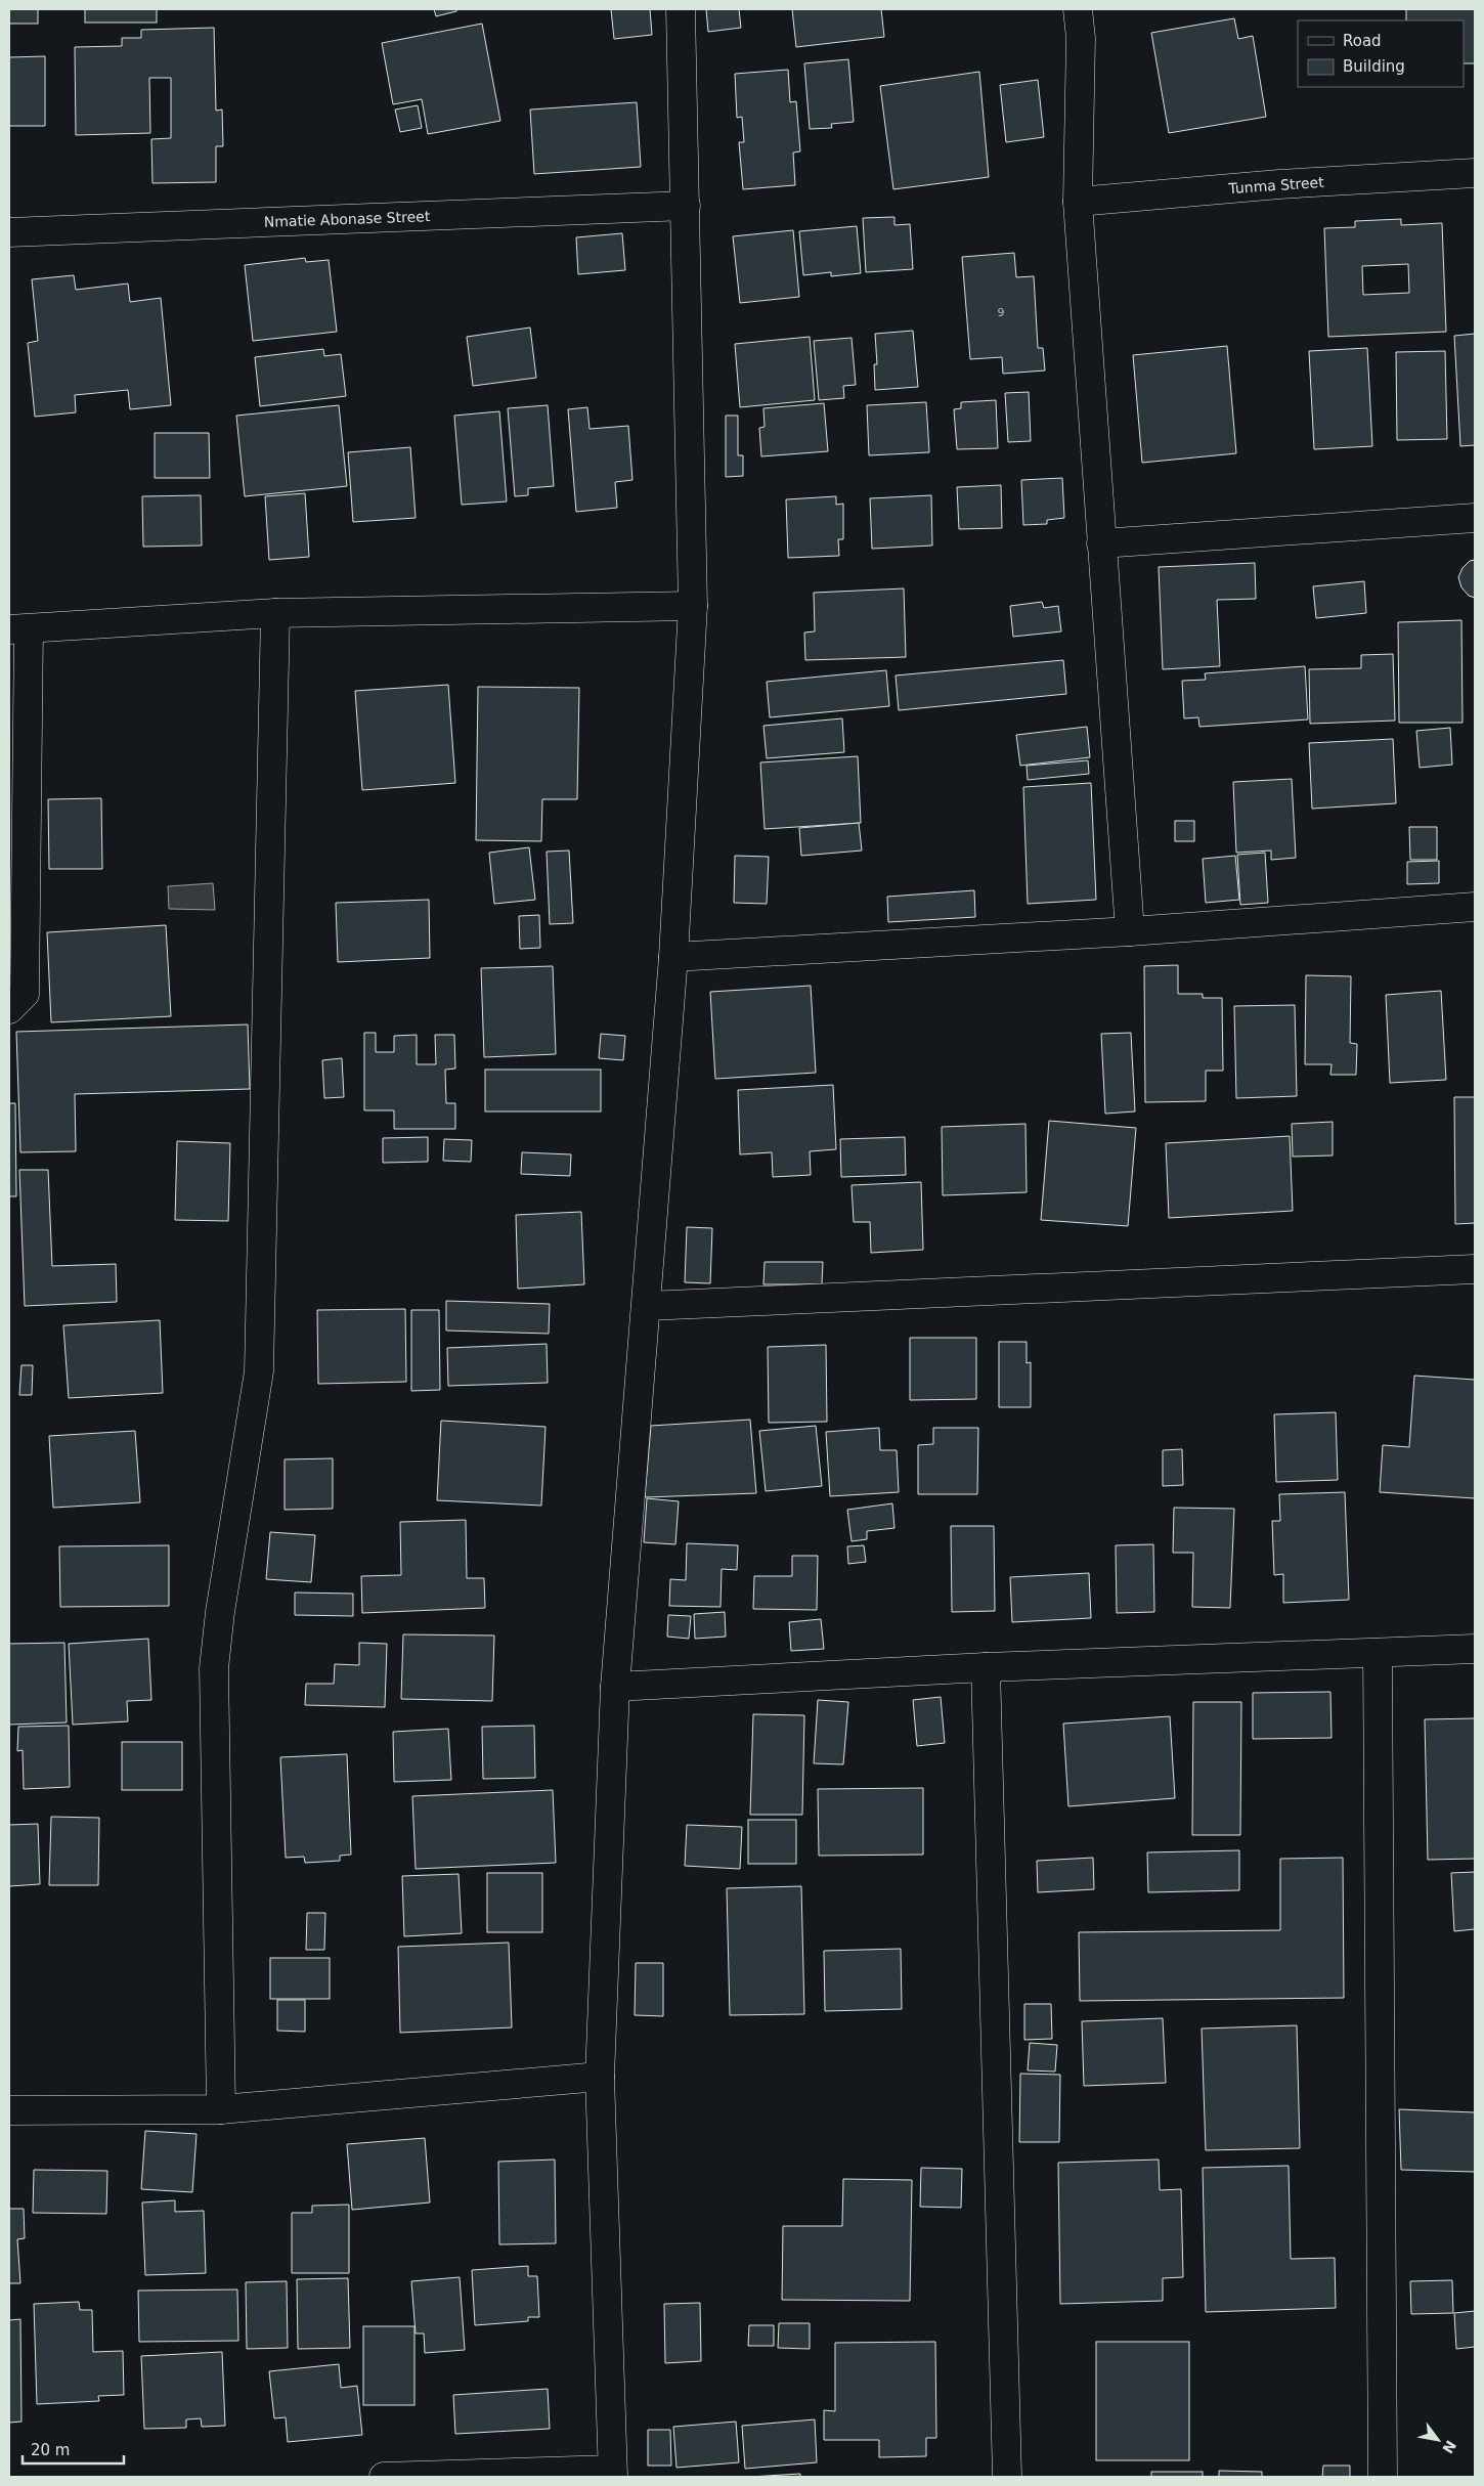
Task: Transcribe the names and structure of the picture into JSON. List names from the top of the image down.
{
  "streets": {
    "street": ["Tunma Street", "Nmatie Abonase Street"]
  },
  "house_numbers": ["9"],
  "legend": ["Road", "Building"],
  "scale_bar": "20 m",
  "north": "bottom right"
}
